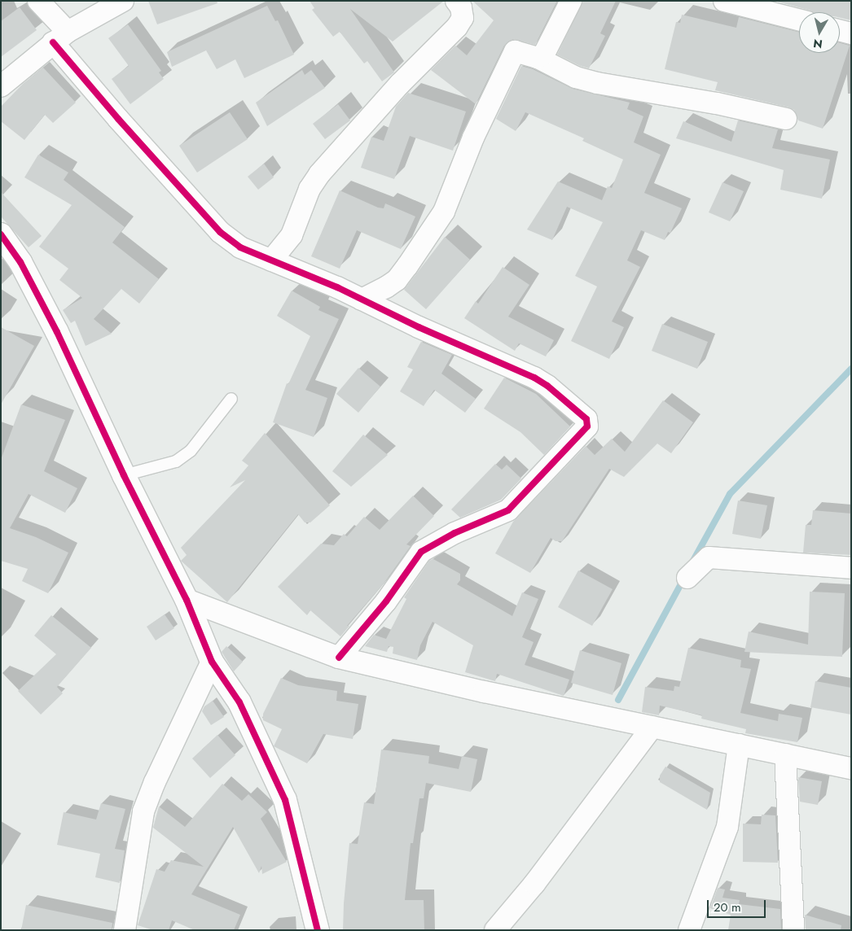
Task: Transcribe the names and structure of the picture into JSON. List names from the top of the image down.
{
  "scale_bar": "20 m",
  "north": "bottom"
}
